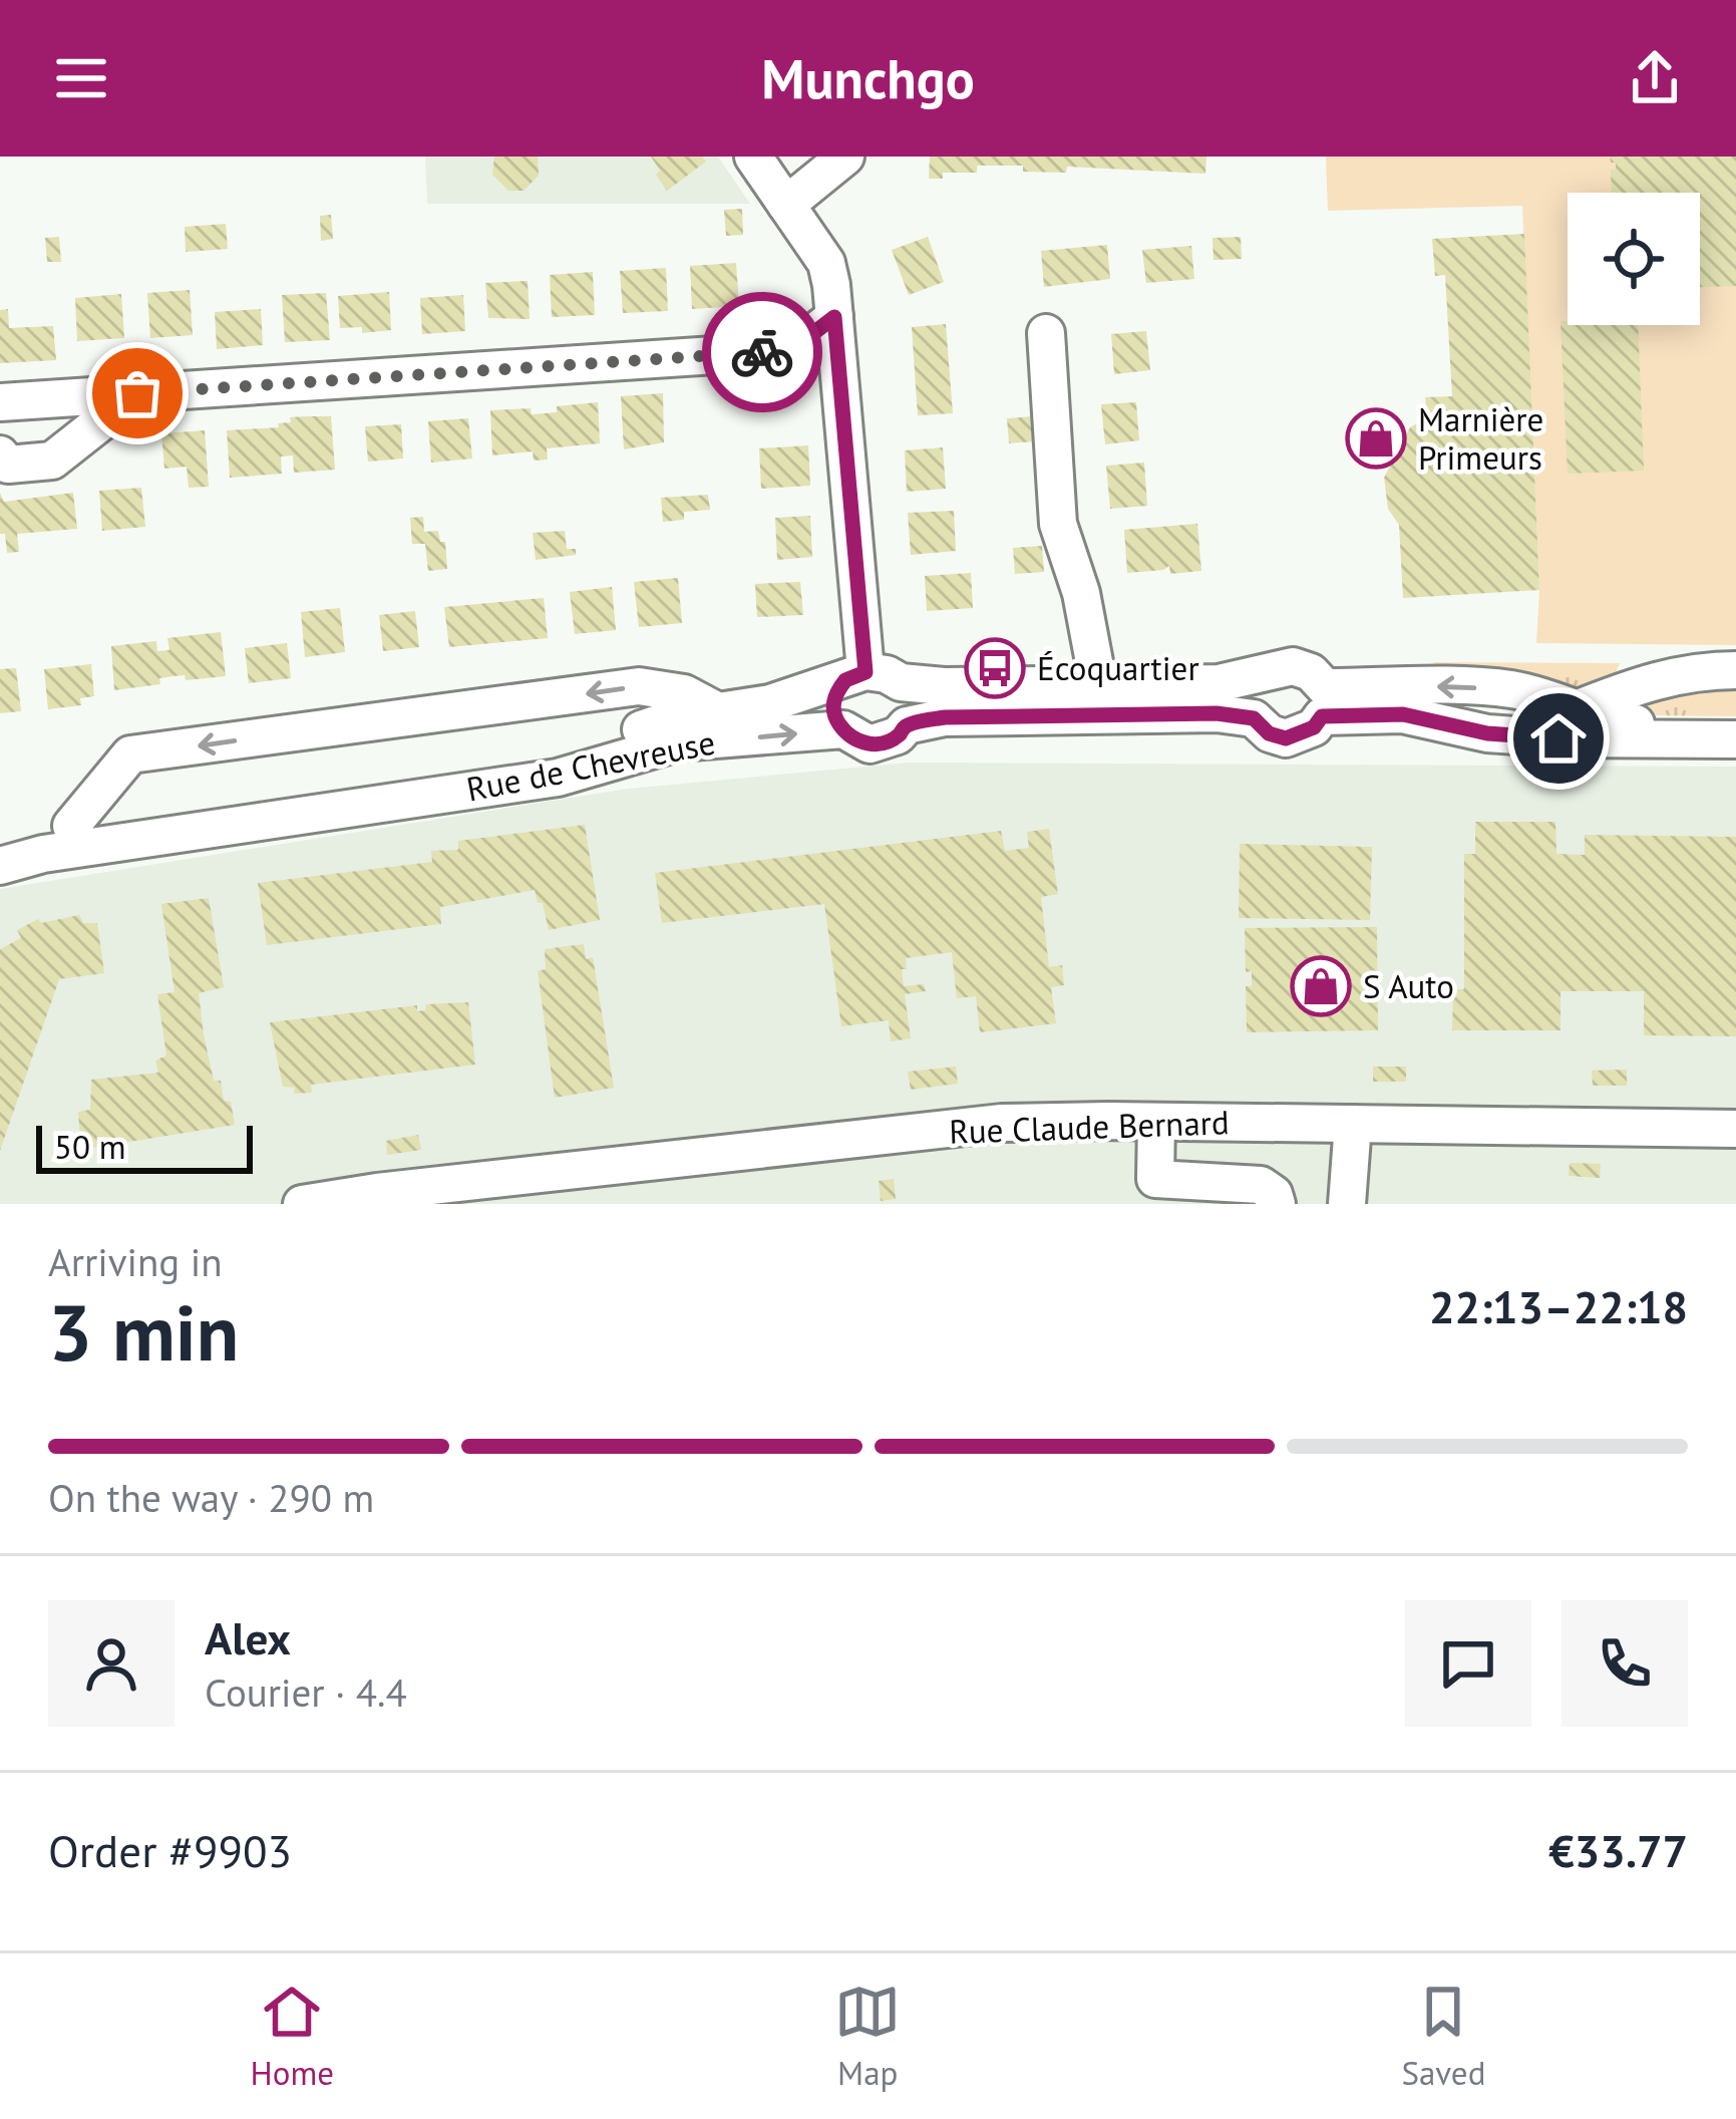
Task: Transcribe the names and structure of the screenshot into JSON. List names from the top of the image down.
{
  "streets": {
    "street": ["Rue de Chevreuse", "Rue Claude Bernard"]
  },
  "places": {
    "shop": ["Marnière Primeurs", "S Auto"],
    "bus stop": ["Écoquartier"]
  },
  "scale_bar": "50 m",
  "page": {
    "header": "Munchgo",
    "scale": "50 m",
    "heading": ["3 min", "Arriving in", "22:13–22:18"],
    "panel": [
      "Alex",
      "Courier · 4.4",
      "Order #9903",
      "€33.77"
    ],
    "bar": "On the way · 290 m",
    "tabs": ["Home", "Map", "Saved"]
  }
}
